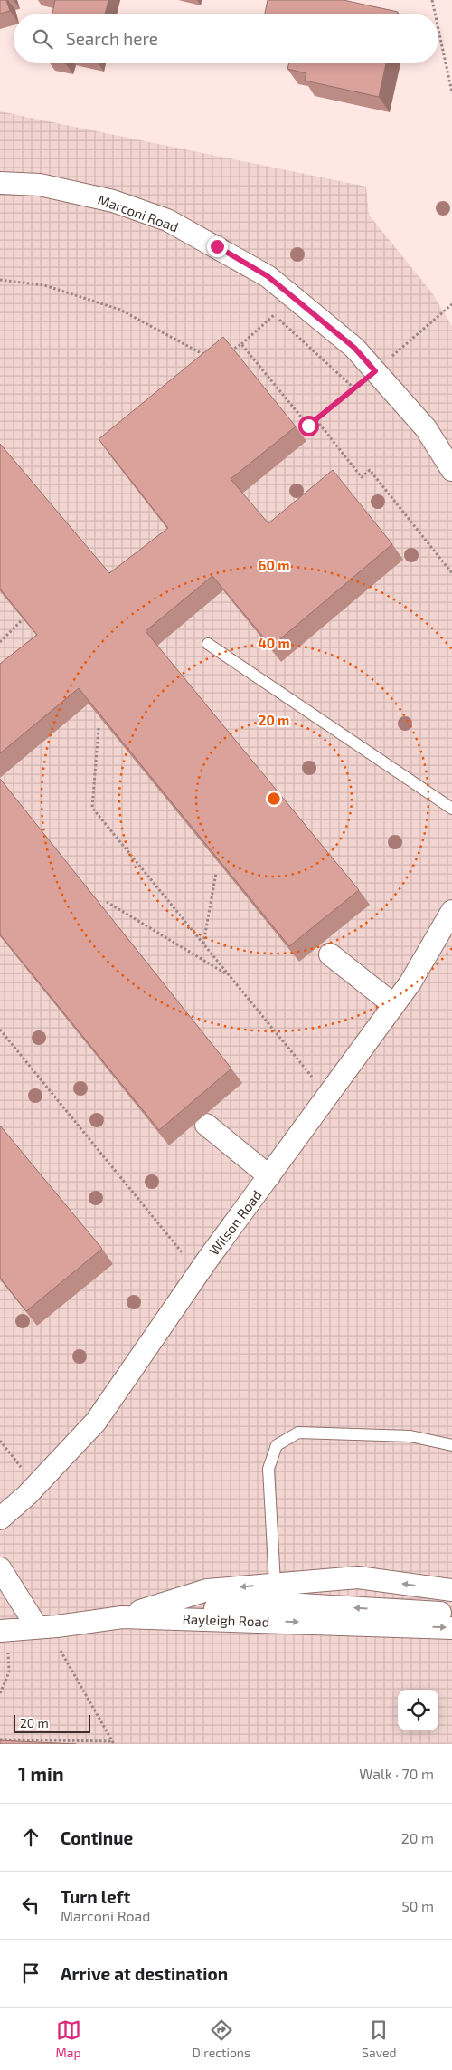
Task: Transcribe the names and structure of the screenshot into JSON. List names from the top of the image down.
{
  "streets": {
    "street": ["Marconi Road", "Wilson Road", "Rayleigh Road"]
  },
  "scale_bar": "20 m",
  "page": {
    "search": "Search here",
    "scale": "20 m",
    "heading": ["1 min", "Walk · 70 m"],
    "list": [
      ["Continue", "20 m"],
      ["Turn left", "Marconi Road", "50 m"],
      "Arrive at destination"
    ],
    "nav": ["Map", "Directions", "Saved"]
  },
  "rings": ["60 m", "40 m", "20 m"]
}
